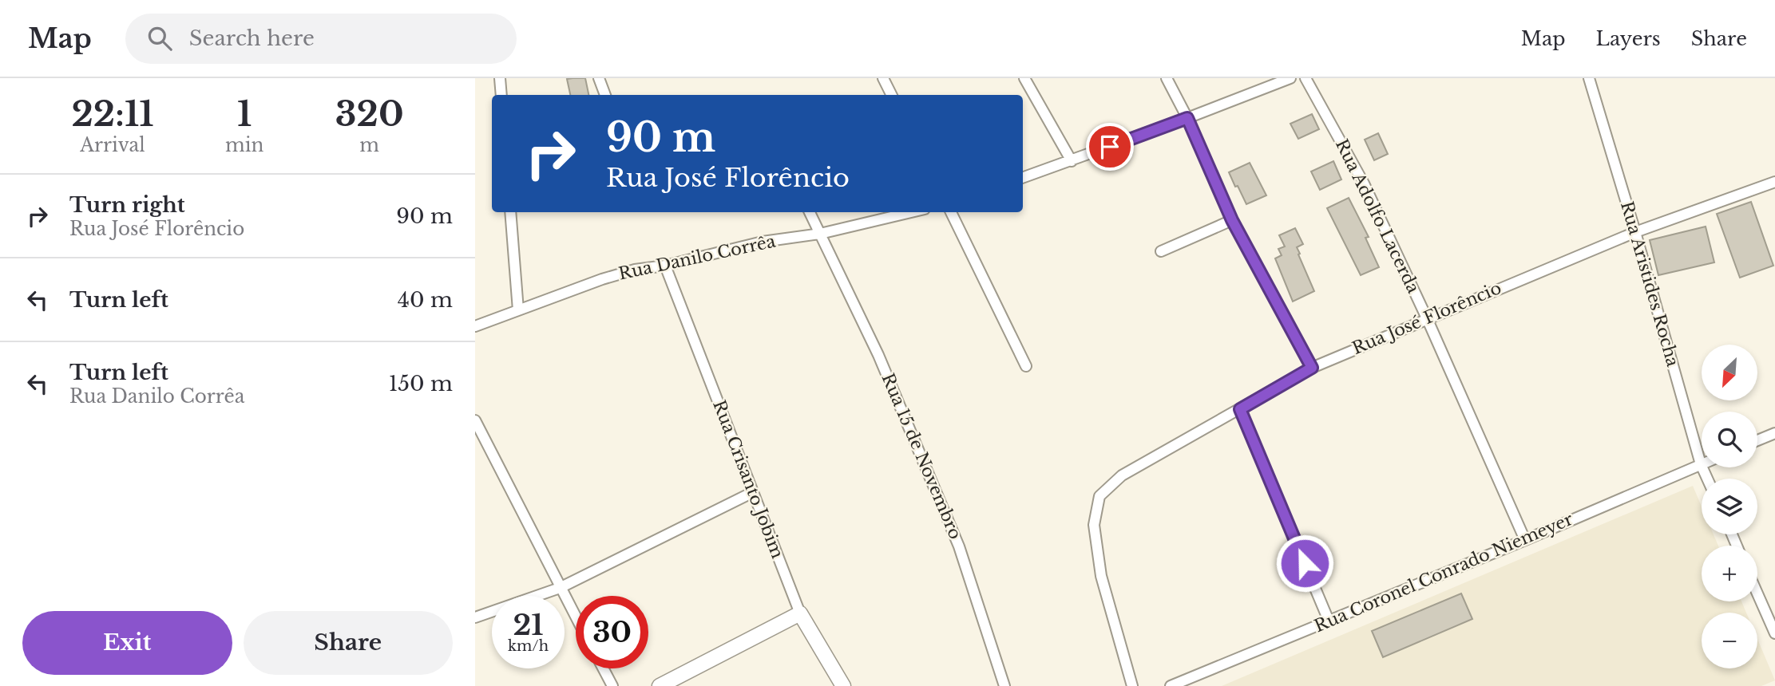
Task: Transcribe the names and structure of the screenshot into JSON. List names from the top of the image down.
{
  "streets": {
    "street": [
      "Rua Adolfo Lacerda",
      "Rua Danilo Corrêa",
      "Rua Aristides Rocha",
      "Rua José Florêncio",
      "Rua 15 de Novembro",
      "Rua Crisanto Jobim",
      "Rua Coronel Conrado Niemeyer"
    ]
  },
  "crossings": [
    ["Rua Adolfo Lacerda", "Rua José Florêncio"],
    ["Rua Adolfo Lacerda", "Rua Coronel Conrado Niemeyer"],
    ["Rua Danilo Corrêa", "Rua 15 de Novembro"],
    ["Rua Danilo Corrêa", "Rua Crisanto Jobim"],
    ["Rua Aristides Rocha", "Rua José Florêncio"],
    ["Rua Aristides Rocha", "Rua Coronel Conrado Niemeyer"]
  ],
  "north": "bottom left",
  "page": {
    "header": "Map",
    "search": "Search here",
    "nav": ["Map", "Layers", "Share"],
    "eta": [
      "22:11",
      "Arrival",
      "1",
      "min",
      "320",
      "m"
    ],
    "turn": ["90 m", "Rua José Florêncio"],
    "list": [
      {
        "name": "Turn right",
        "note": "Rua José Florêncio",
        "value": "90 m"
      },
      {
        "name": "Turn left",
        "value": "40 m"
      },
      {
        "name": "Turn left",
        "note": "Rua Danilo Corrêa",
        "value": "150 m"
      }
    ],
    "map_buttons": ["+", "−"],
    "speed": "21 km/h",
    "limit": "30",
    "buttons": ["Exit", "Share"]
  }
}
